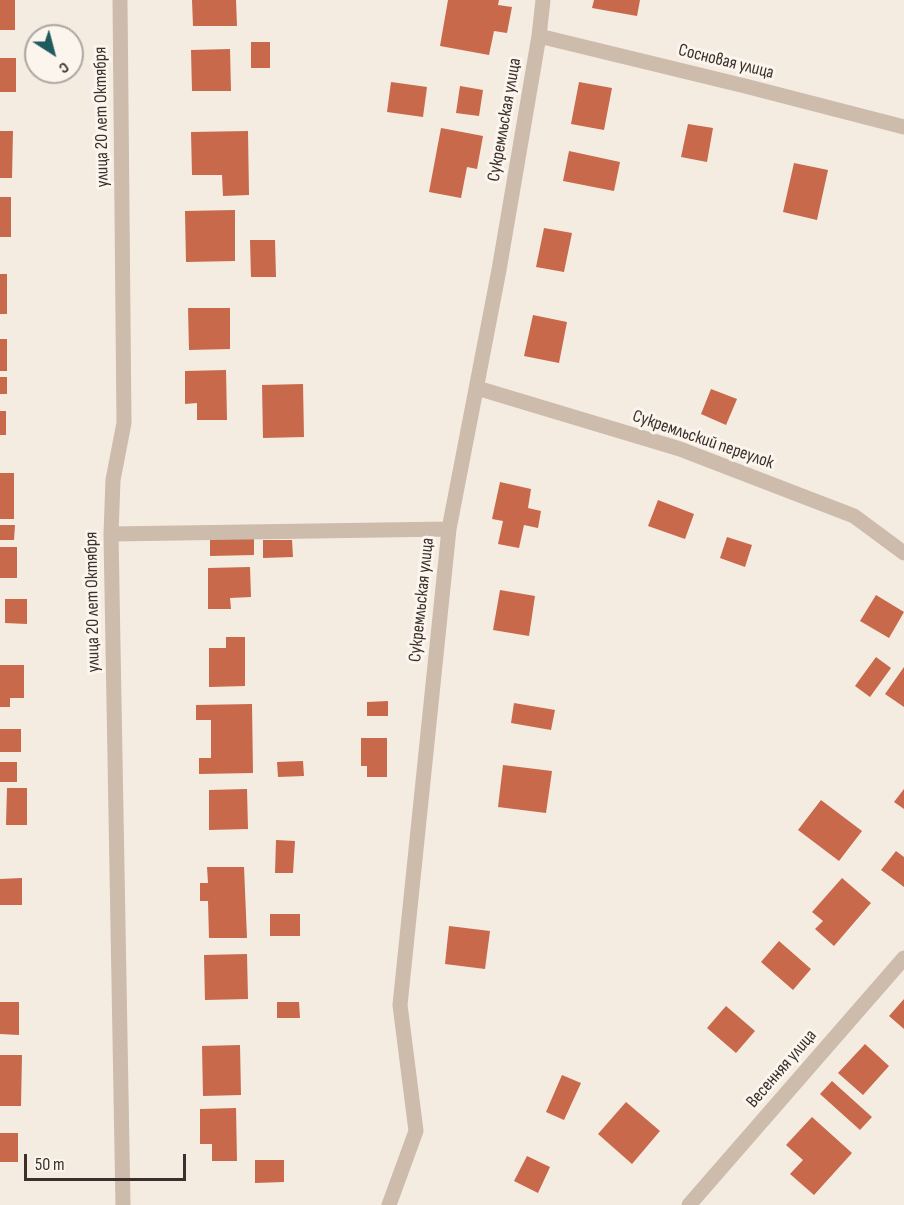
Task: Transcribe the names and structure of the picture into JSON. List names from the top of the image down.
{
  "streets": {
    "street": [
      "Сосновая улица",
      "улица 20 лет Октября",
      "Сукремльская улица",
      "Сукремльский переулок",
      "Весенняя улица"
    ]
  },
  "crossings": [
    ["Сосновая улица", "Сукремльская улица"],
    ["Сукремльская улица", "Сукремльский переулок"]
  ],
  "scale_bar": "50 m",
  "north": "bottom right"
}
